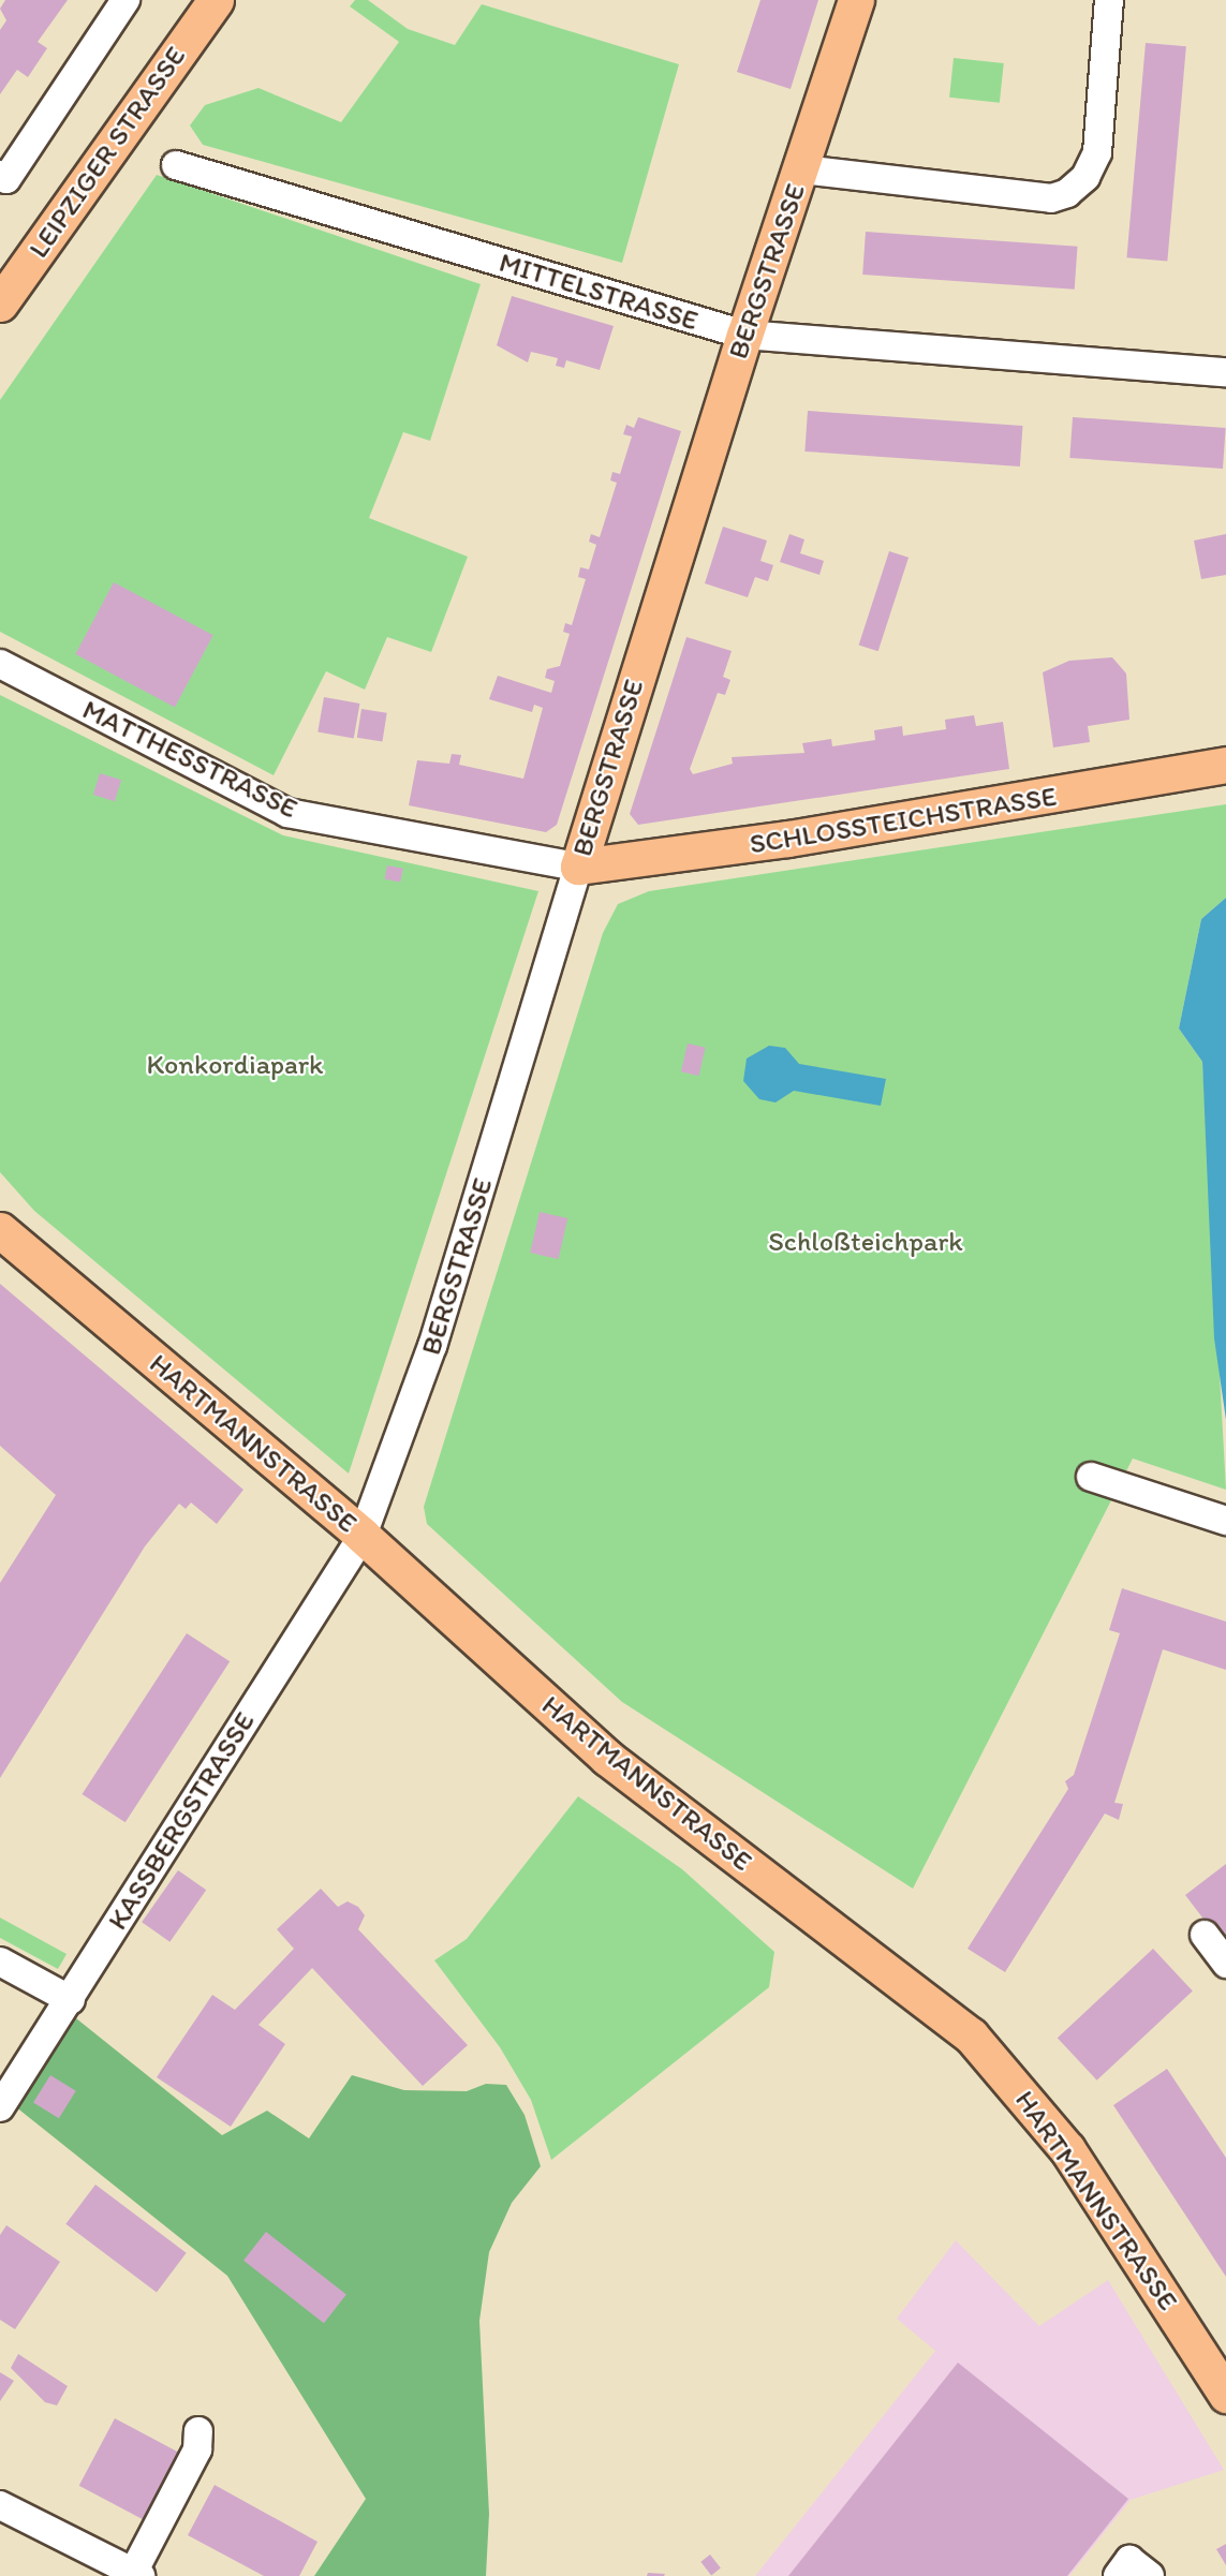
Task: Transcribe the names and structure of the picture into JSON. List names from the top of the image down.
{
  "streets": {
    "main road": [
      "LEIPZIGER STRASSE",
      "BERGSTRASSE",
      "SCHLOSSTEICHSTRASSE",
      "HARTMANNSTRASSE"
    ],
    "street": ["MITTELSTRASSE", "MATTHESSTRASSE", "KASSBERGSTRASSE"]
  },
  "crossings": [
    ["BERGSTRASSE", "MITTELSTRASSE"],
    ["BERGSTRASSE", "MATTHESSTRASSE"],
    ["BERGSTRASSE", "SCHLOSSTEICHSTRASSE"],
    ["BERGSTRASSE", "HARTMANNSTRASSE"],
    ["BERGSTRASSE", "KASSBERGSTRASSE"],
    ["MATTHESSTRASSE", "SCHLOSSTEICHSTRASSE"],
    ["HARTMANNSTRASSE", "KASSBERGSTRASSE"]
  ],
  "parks": ["Konkordiapark", "Schloßteichpark"]
}
